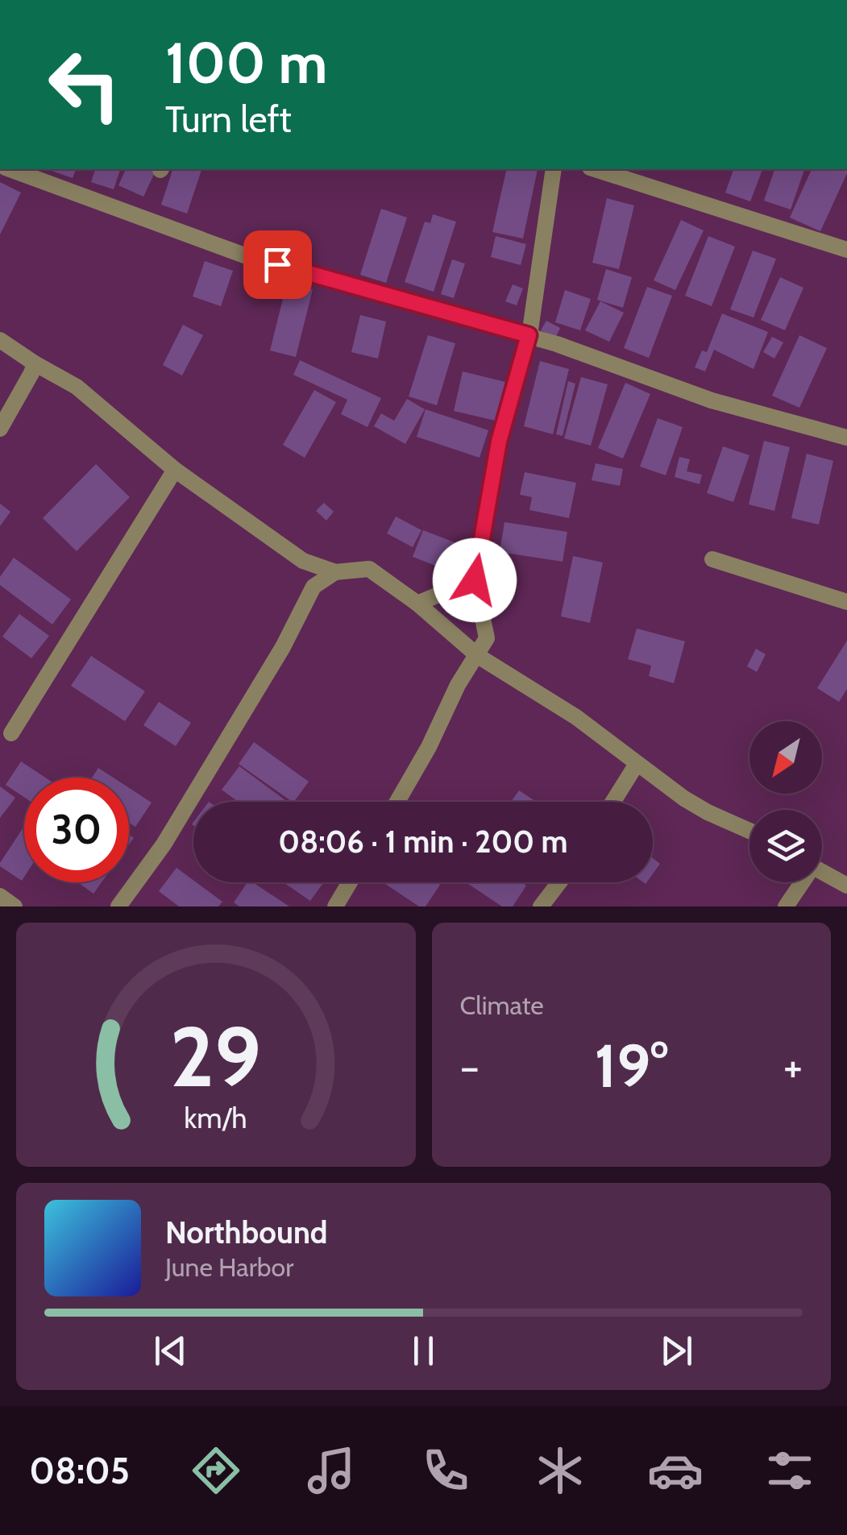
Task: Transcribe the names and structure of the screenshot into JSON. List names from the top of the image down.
{
  "north": "bottom left",
  "page": {
    "turn": ["100 m", "Turn left"],
    "limit": "30",
    "trip": "08:06 · 1 min · 200 m",
    "tile": "Climate",
    "heat": ["−", "19°", "+"],
    "song": ["Northbound", "June Harbor"],
    "tabs": "08:05",
    "gauge": ["29", "km/h"]
  }
}
